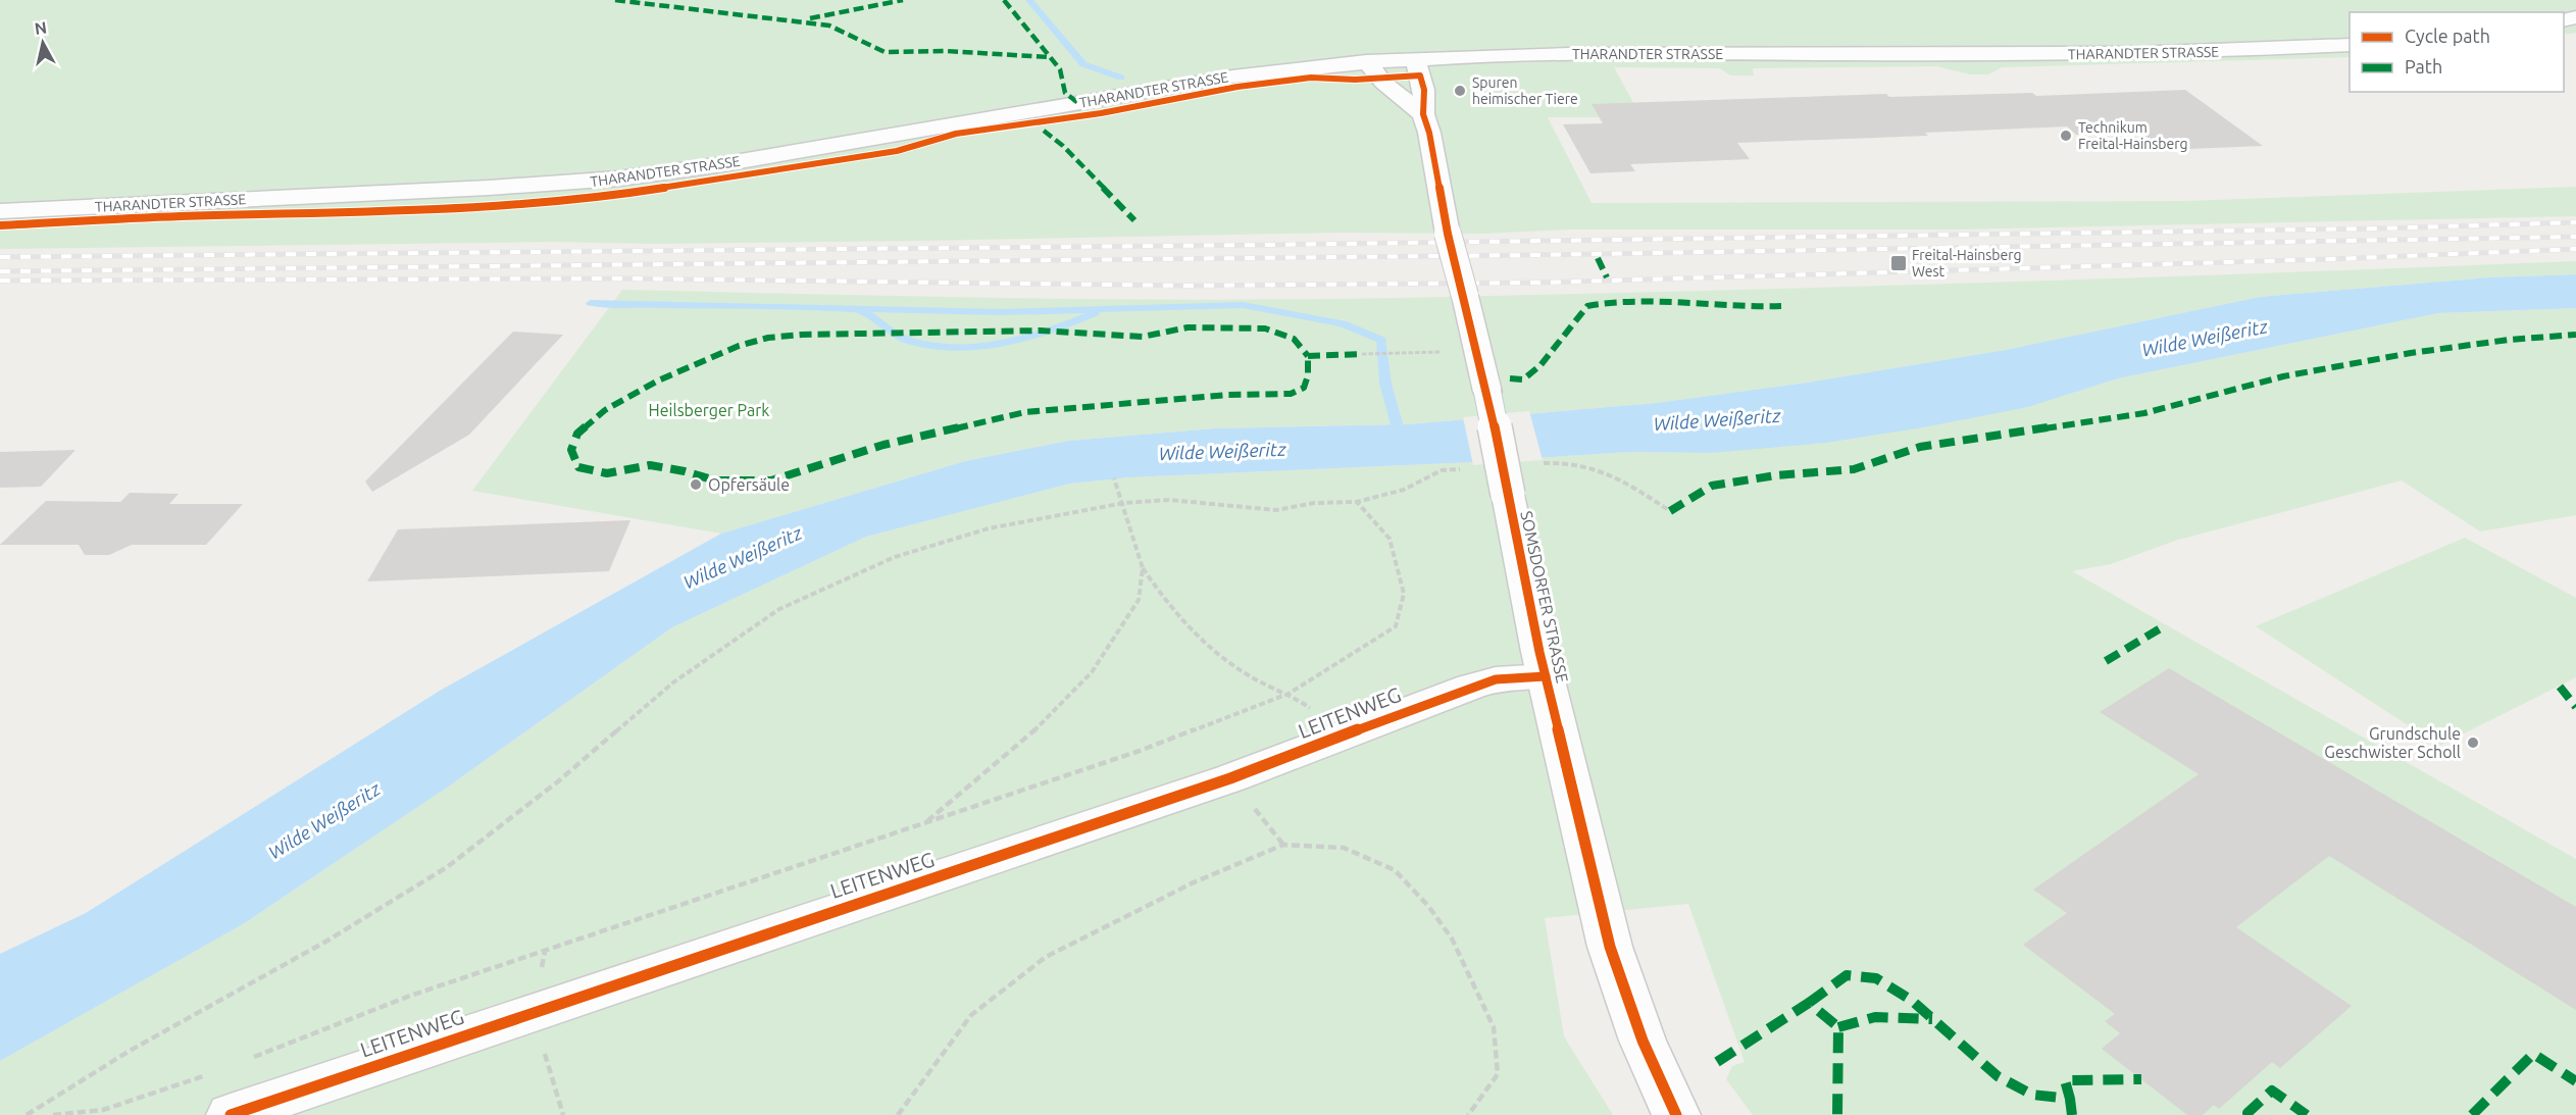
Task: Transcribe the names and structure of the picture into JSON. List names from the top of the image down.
{
  "streets": {
    "main road": ["THARANDTER STRASSE", "SOMSDORFER STRASSE", "LEITENWEG"]
  },
  "crossings": [
    ["THARANDTER STRASSE", "SOMSDORFER STRASSE"],
    ["SOMSDORFER STRASSE", "LEITENWEG"]
  ],
  "water": ["Wilde Weißeritz"],
  "parks": ["Heilsberger Park"],
  "places": {
    "other": [
      "Spuren heimischer Tiere",
      "Technikum Freital-Hainsberg",
      "Opfersäule",
      "Grundschule Geschwister Scholl"
    ],
    "transit": ["Freital-Hainsberg West"]
  },
  "legend": ["Cycle path", "Path"],
  "north": "top"
}
